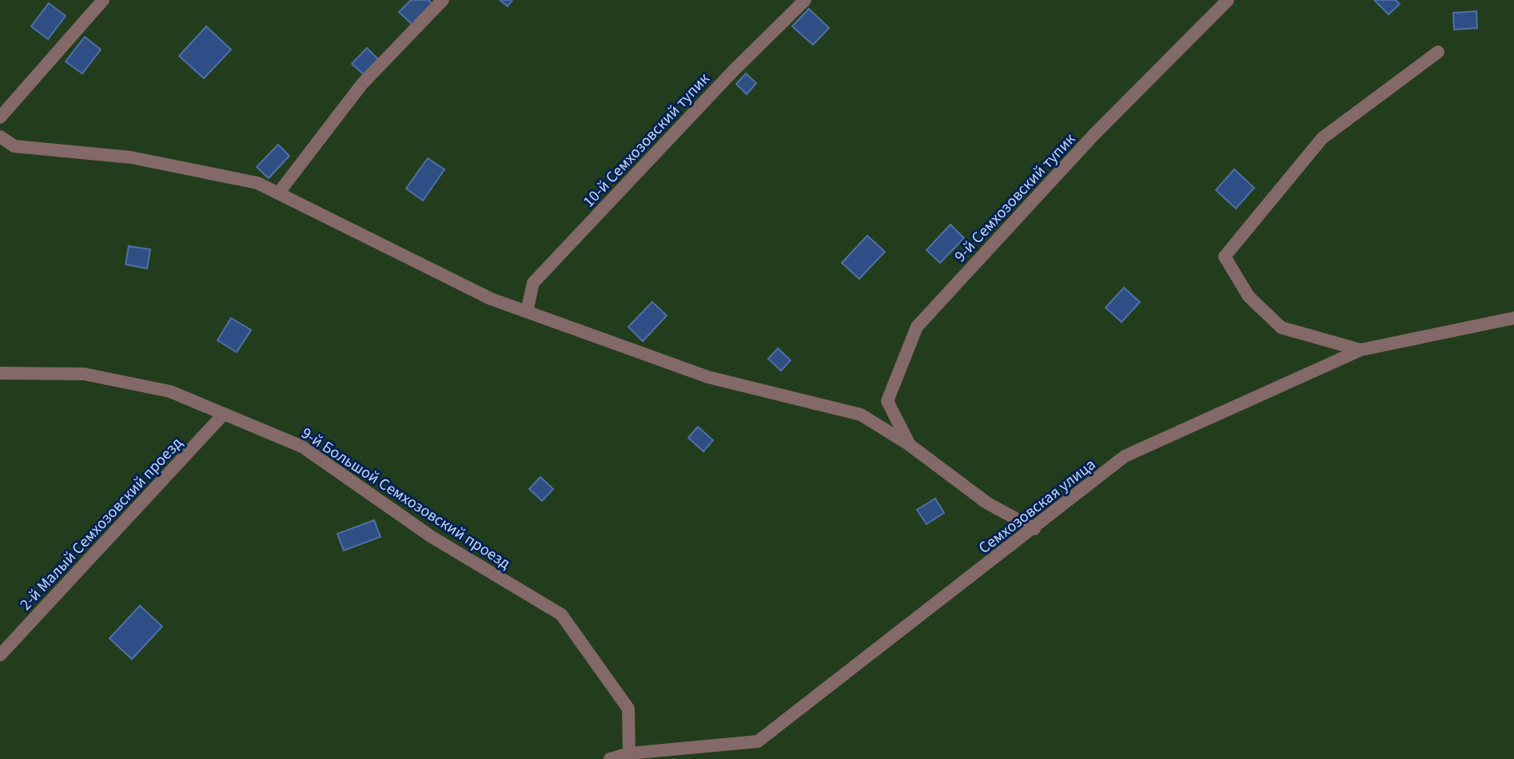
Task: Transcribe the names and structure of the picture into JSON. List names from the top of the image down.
{
  "streets": {
    "street": [
      "10-й Семхозовский тупик",
      "9-й Семхозовский тупик",
      "9-й Большой Семхозовский проезд",
      "Семхозовская улица",
      "2-й Малый Семхозовский проезд"
    ]
  },
  "crossings": [
    ["9-й Большой Семхозовский проезд", "Семхозовская улица"],
    ["9-й Большой Семхозовский проезд", "2-й Малый Семхозовский проезд"]
  ]
}
